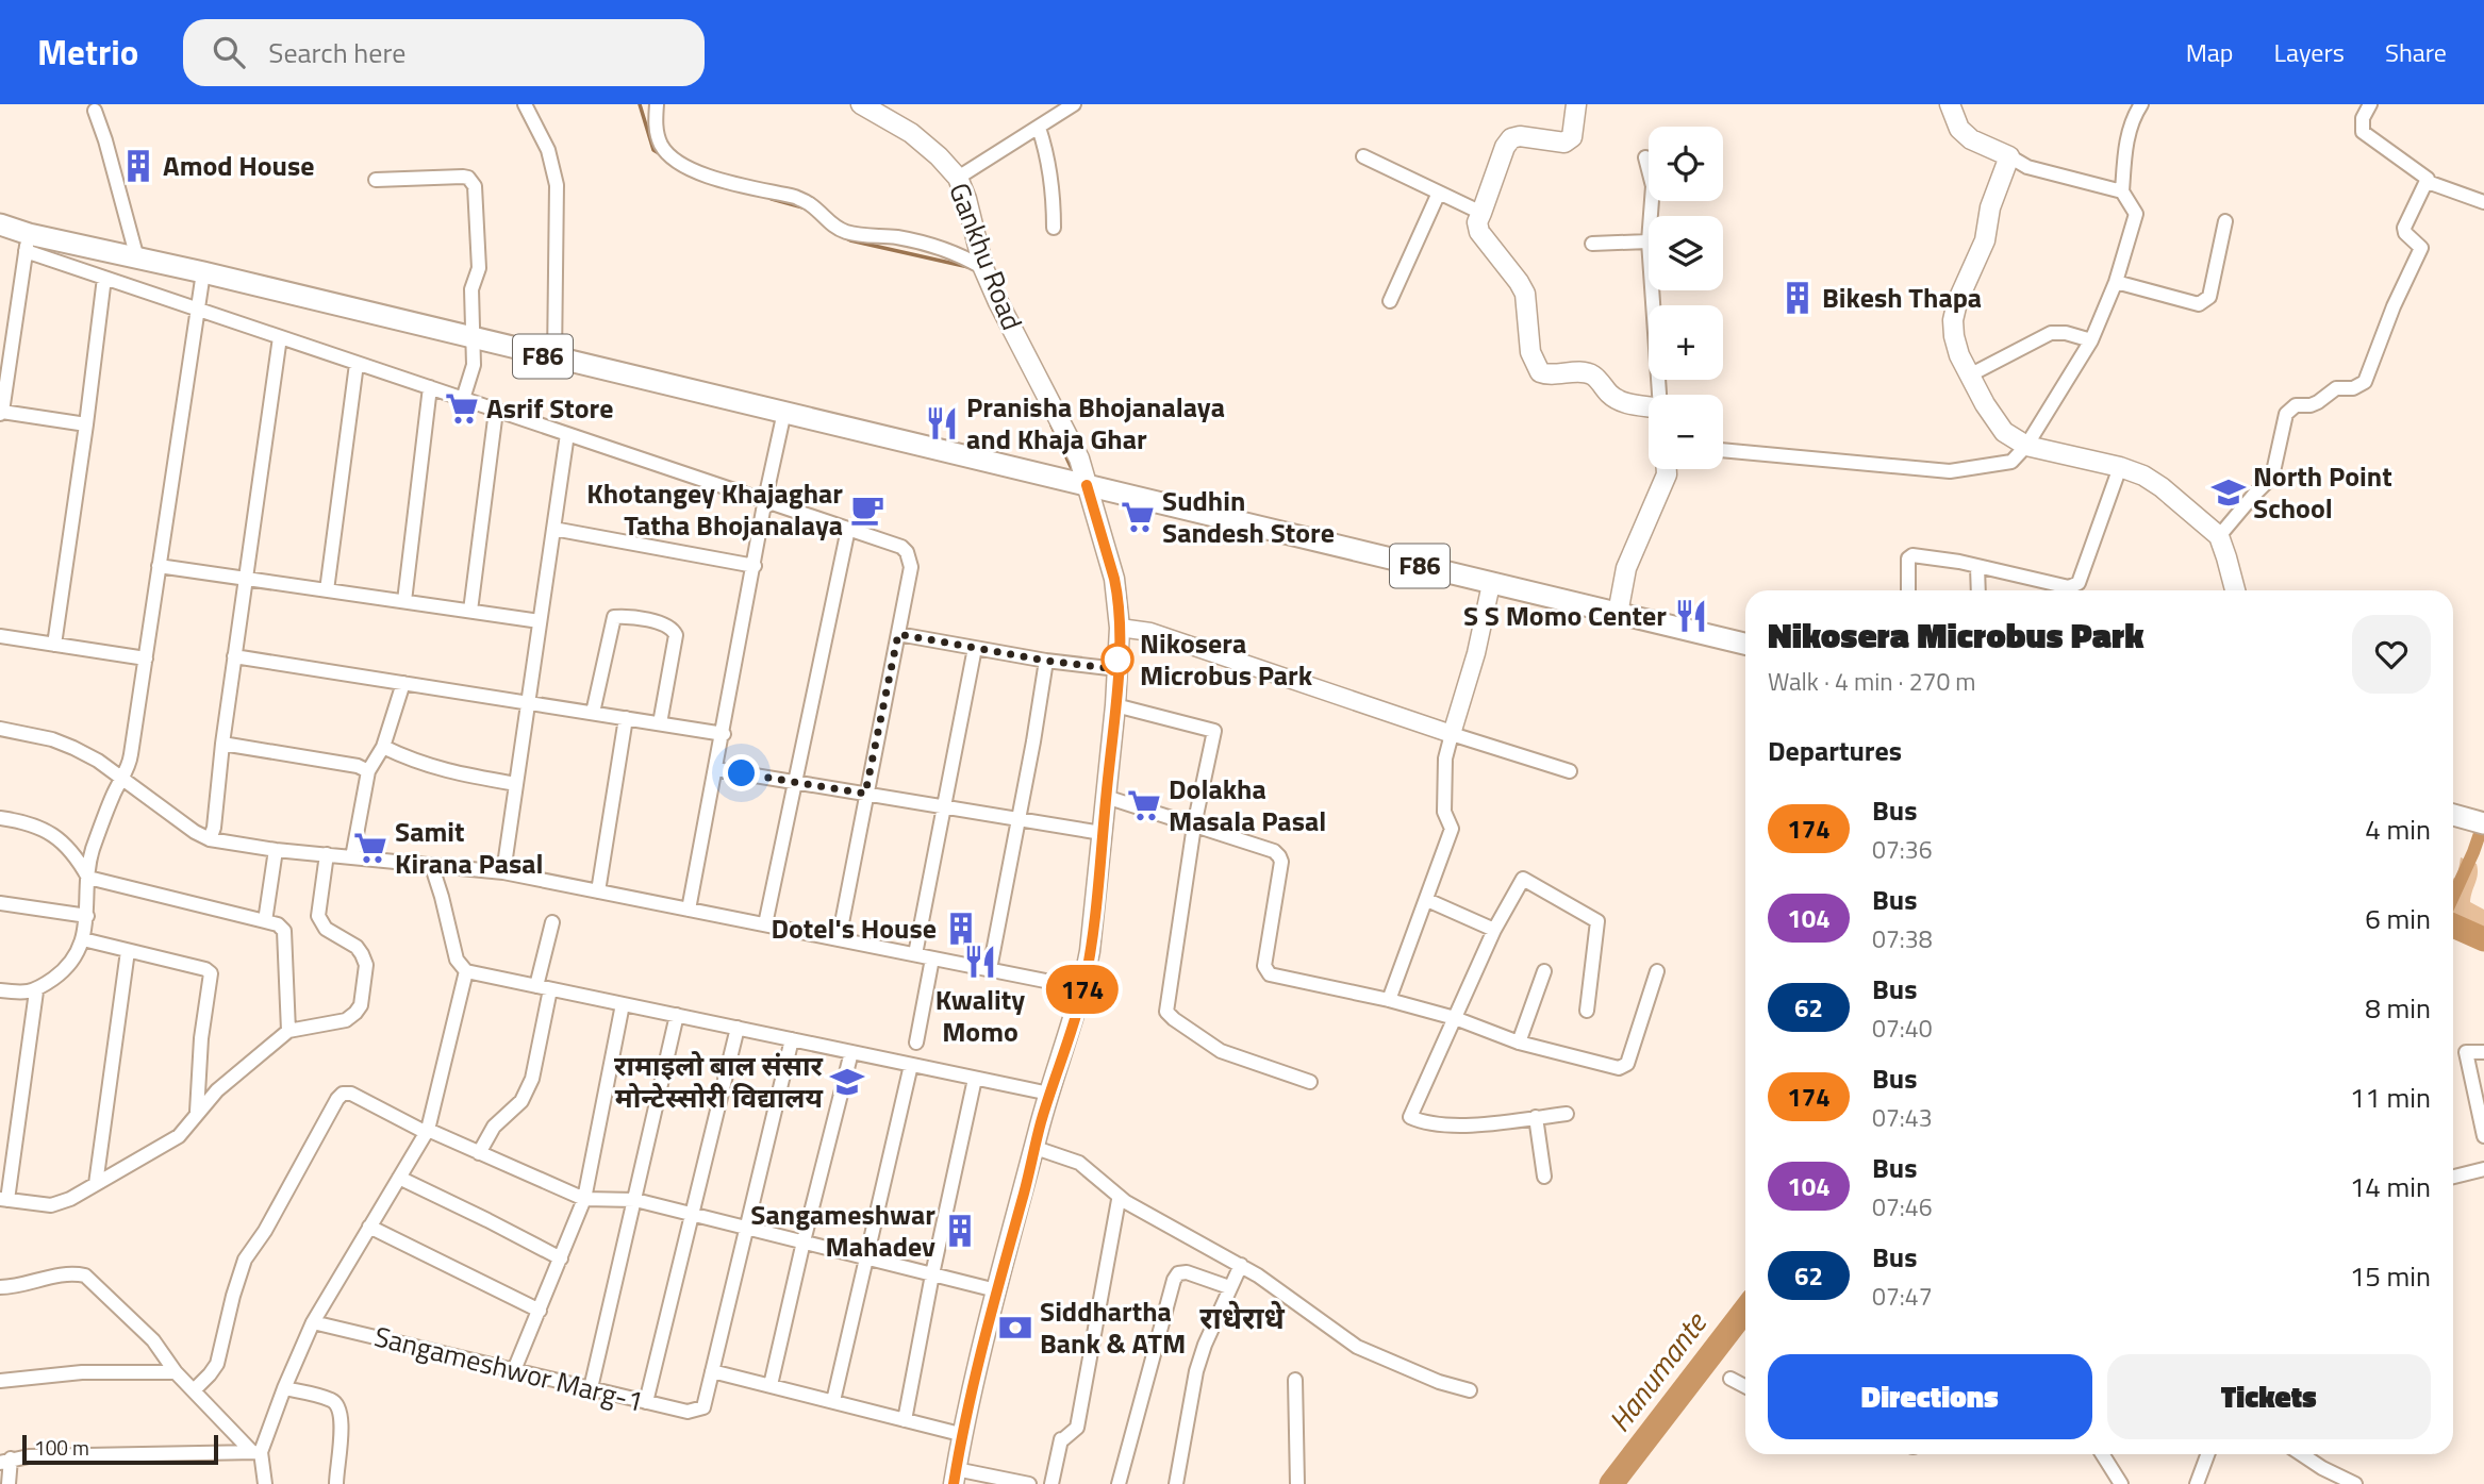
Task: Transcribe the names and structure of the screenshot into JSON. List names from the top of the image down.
{
  "streets": {
    "main road": ["Gankhu Road", "F86"],
    "street": ["Sangameshwor Marg-1"]
  },
  "crossings": [
    ["Gankhu Road", "F86"]
  ],
  "districts": ["राधेराधे"],
  "water": ["Hanumante"],
  "places": {
    "building": [
      "Amod House",
      "Bikesh Thapa",
      "Dotel's House",
      "Sangameshwar Mahadev"
    ],
    "supermarket": [
      "Asrif Store",
      "Sudhin Sandesh Store",
      "Dolakha Masala Pasal",
      "Samit Kirana Pasal"
    ],
    "restaurant": ["Pranisha Bhojanalaya and Khaja Ghar", "S S Momo Center", "Kwality Momo"],
    "school or university": ["North Point School", "रामाइलो बाल संसार मोन्टेस्सोरी विद्यालय"],
    "cafe": ["Khotangey Khajaghar Tatha Bhojanalaya"],
    "other": ["Nikosera Microbus Park"],
    "bank": ["Siddhartha Bank & ATM"]
  },
  "lines": ["bus line 174"],
  "scale_bar": "100 m",
  "page": {
    "header": "Metrio",
    "search": "Search here",
    "nav": ["Map", "Layers", "Share"],
    "on_map": "174",
    "map_buttons": ["+", "−"],
    "heading": [
      ["Nikosera Microbus Park", "Walk · 4 min · 270 m"],
      "Departures"
    ],
    "list": [
      {
        "mark": "174",
        "name": "Bus",
        "note": "07:36",
        "value": "4 min"
      },
      {
        "mark": "104",
        "name": "Bus",
        "note": "07:38",
        "value": "6 min"
      },
      {
        "mark": "62",
        "name": "Bus",
        "note": "07:40",
        "value": "8 min"
      },
      {
        "mark": "174",
        "name": "Bus",
        "note": "07:43",
        "value": "11 min"
      },
      {
        "mark": "104",
        "name": "Bus",
        "note": "07:46",
        "value": "14 min"
      },
      {
        "mark": "62",
        "name": "Bus",
        "note": "07:47",
        "value": "15 min"
      }
    ],
    "buttons": ["Directions", "Tickets"],
    "scale": "100 m"
  }
}
